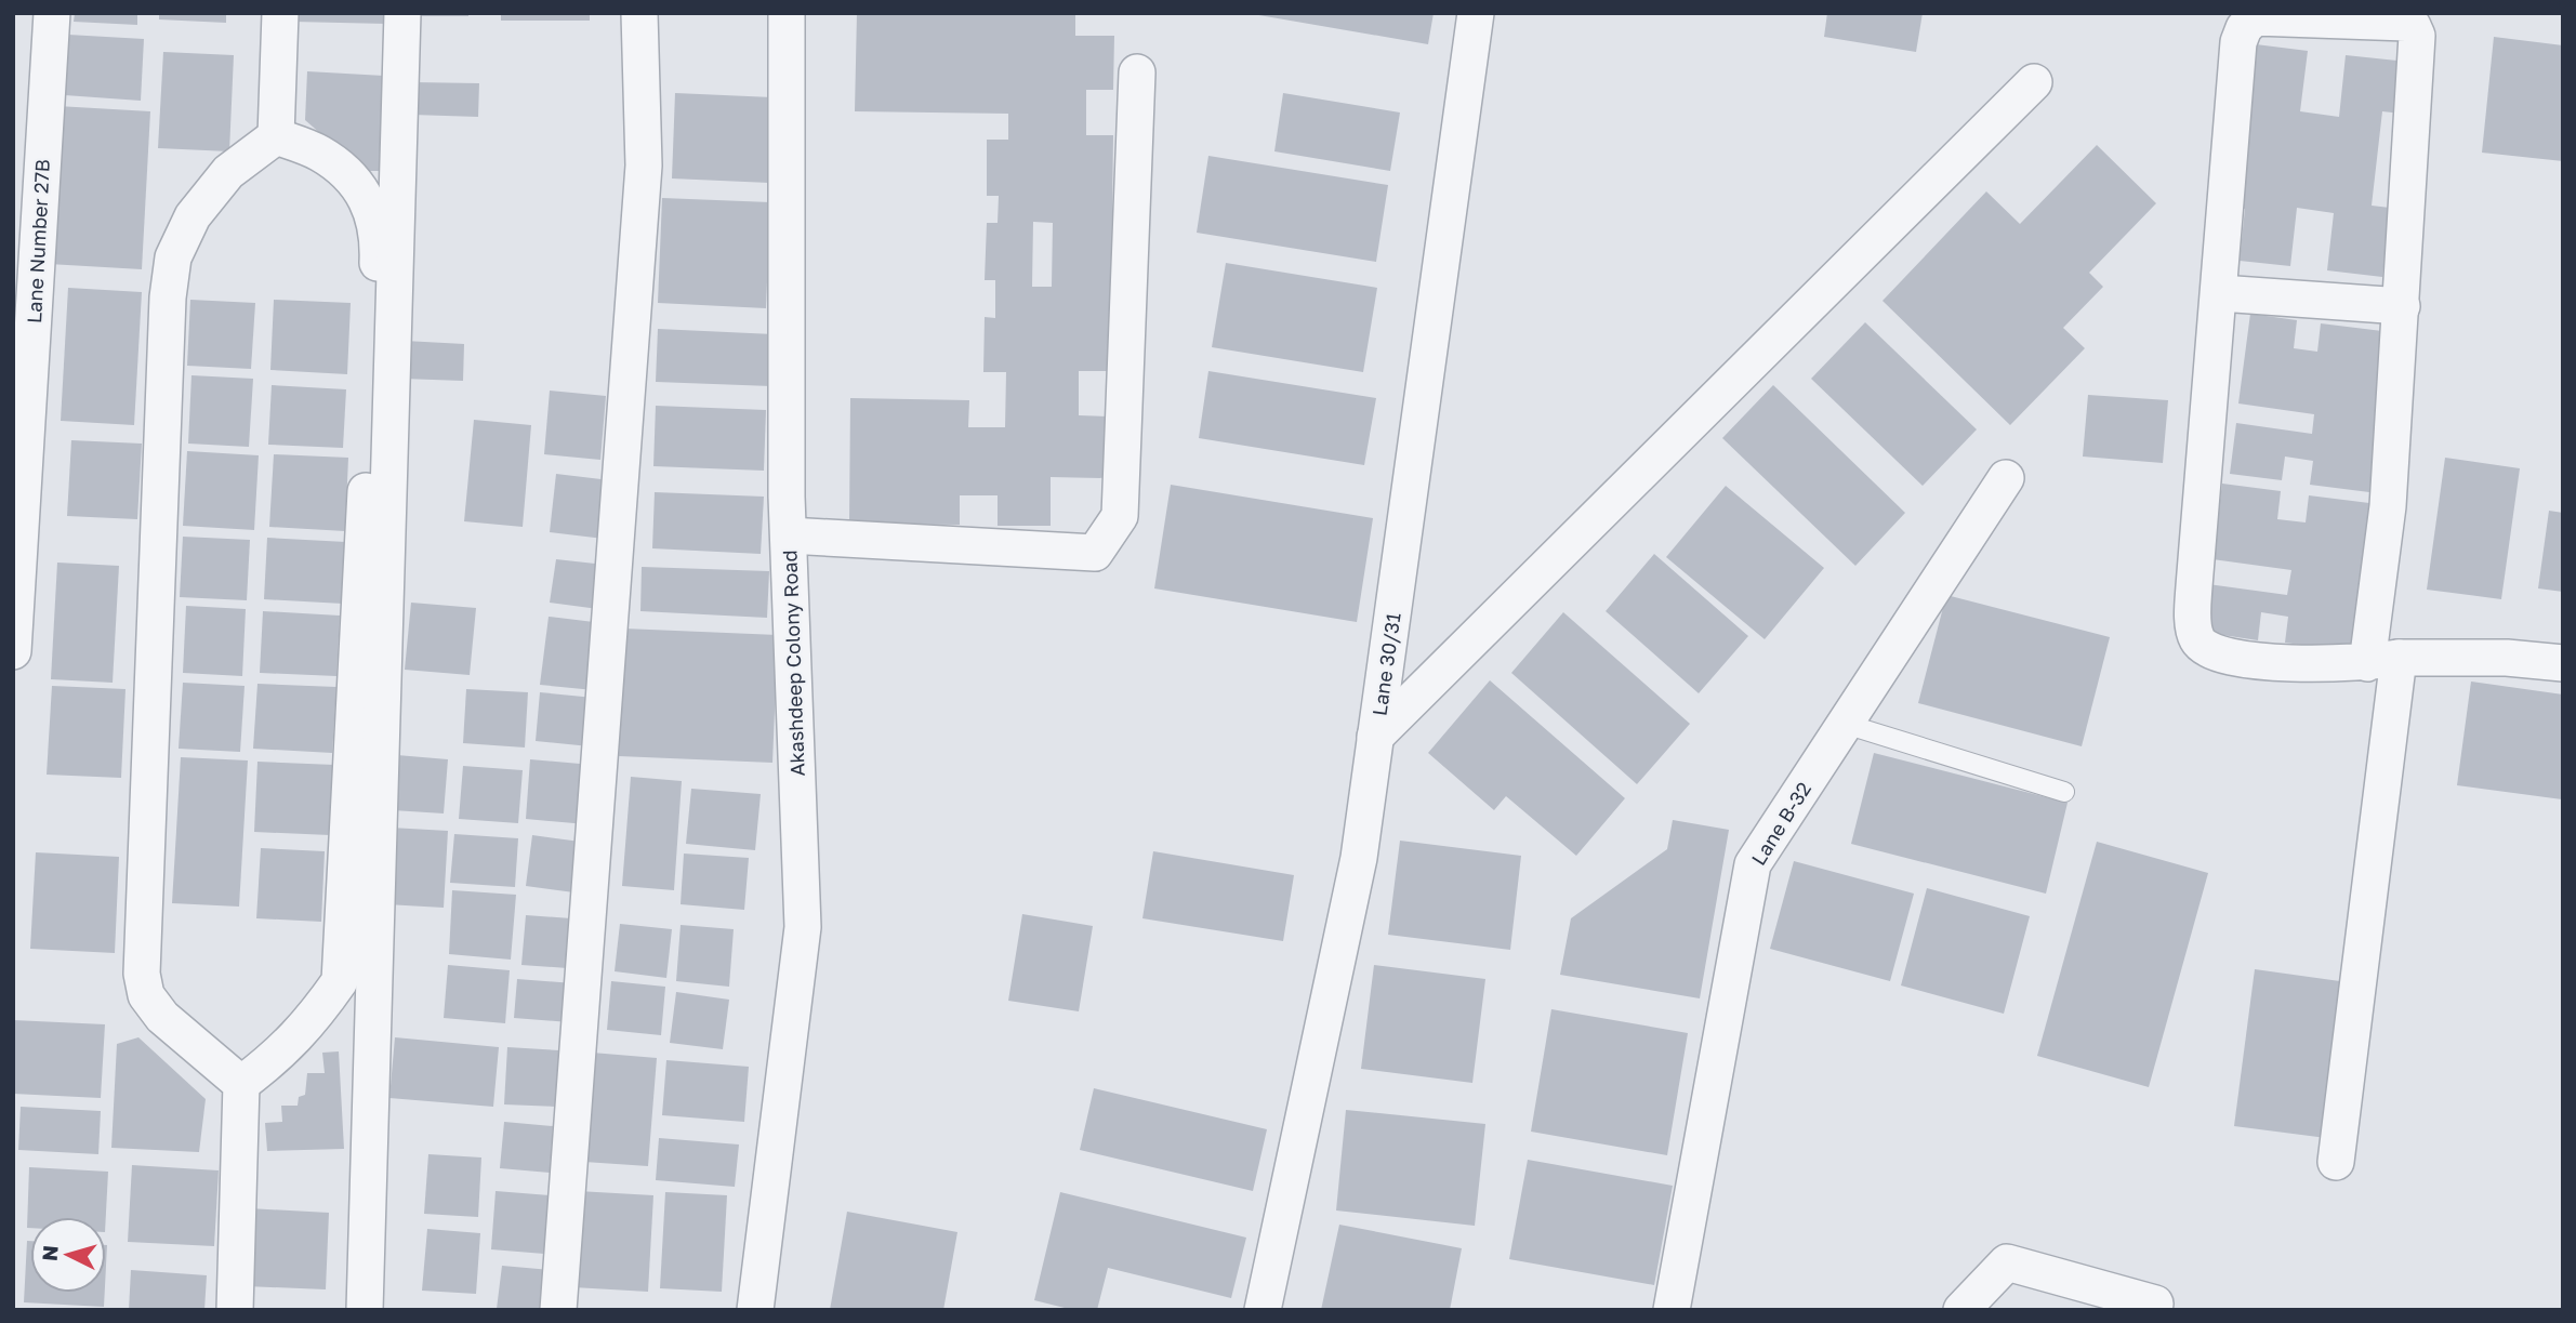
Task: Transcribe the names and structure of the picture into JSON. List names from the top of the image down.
{
  "streets": {
    "street": [
      "Lane Number 27B",
      "Akashdeep Colony Road",
      "Lane 30/31",
      "Lane B-32"
    ]
  },
  "north": "left"
}
